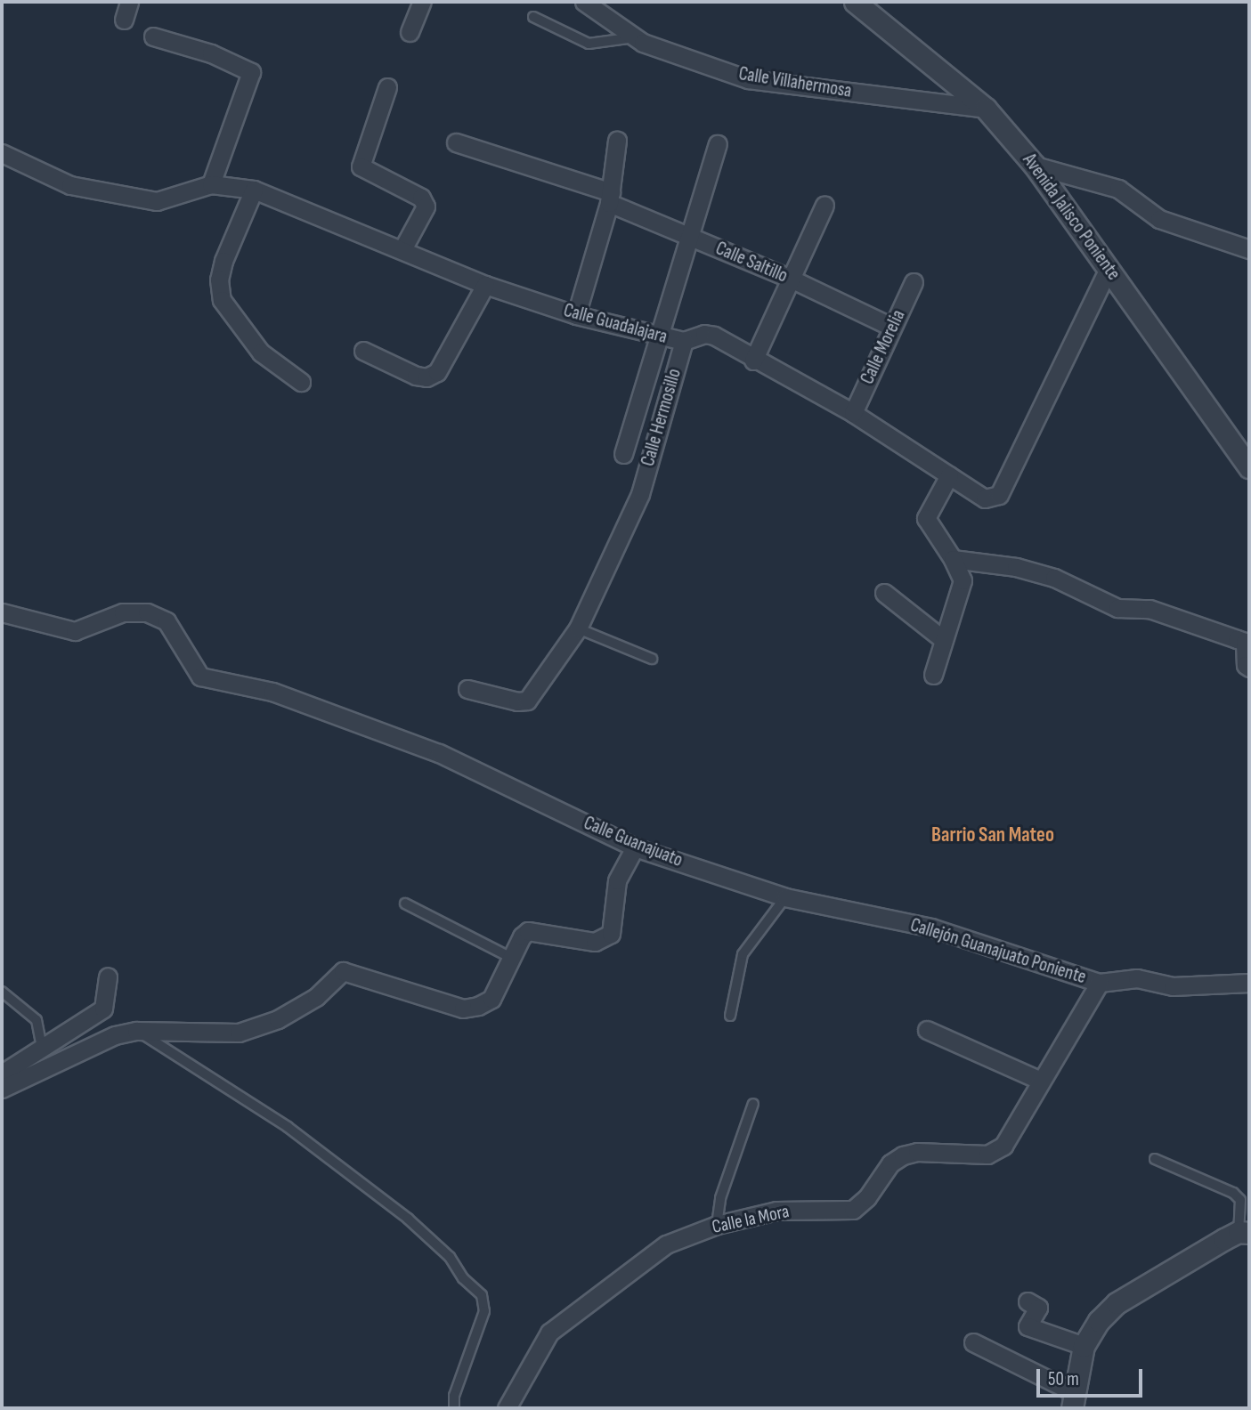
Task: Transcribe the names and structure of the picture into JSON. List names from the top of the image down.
{
  "streets": {
    "street": [
      "Calle Villahermosa",
      "Avenida Jalisco Poniente",
      "Calle Saltillo",
      "Calle Guadalajara",
      "Calle Morelia",
      "Calle Hermosillo",
      "Calle Guanajuato",
      "Callejón Guanajuato Poniente",
      "Calle la Mora"
    ]
  },
  "crossings": [
    ["Calle Villahermosa", "Avenida Jalisco Poniente"],
    ["Avenida Jalisco Poniente", "Calle Guadalajara"],
    ["Calle Saltillo", "Calle Morelia"],
    ["Calle Guadalajara", "Calle Morelia"],
    ["Calle Guadalajara", "Calle Hermosillo"],
    ["Calle Guanajuato", "Callejón Guanajuato Poniente"],
    ["Callejón Guanajuato Poniente", "Calle la Mora"]
  ],
  "districts": ["Barrio San Mateo"],
  "scale_bar": "50 m"
}
